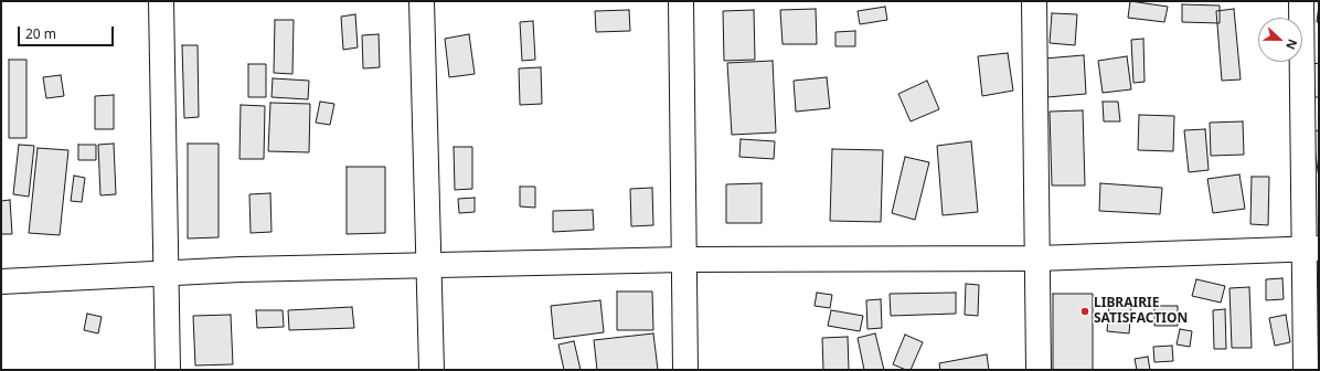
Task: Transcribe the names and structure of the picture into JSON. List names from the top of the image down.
{
  "places": ["LIBRAIRIE SATISFACTION"],
  "scale_bar": "20 m",
  "north": "right"
}
